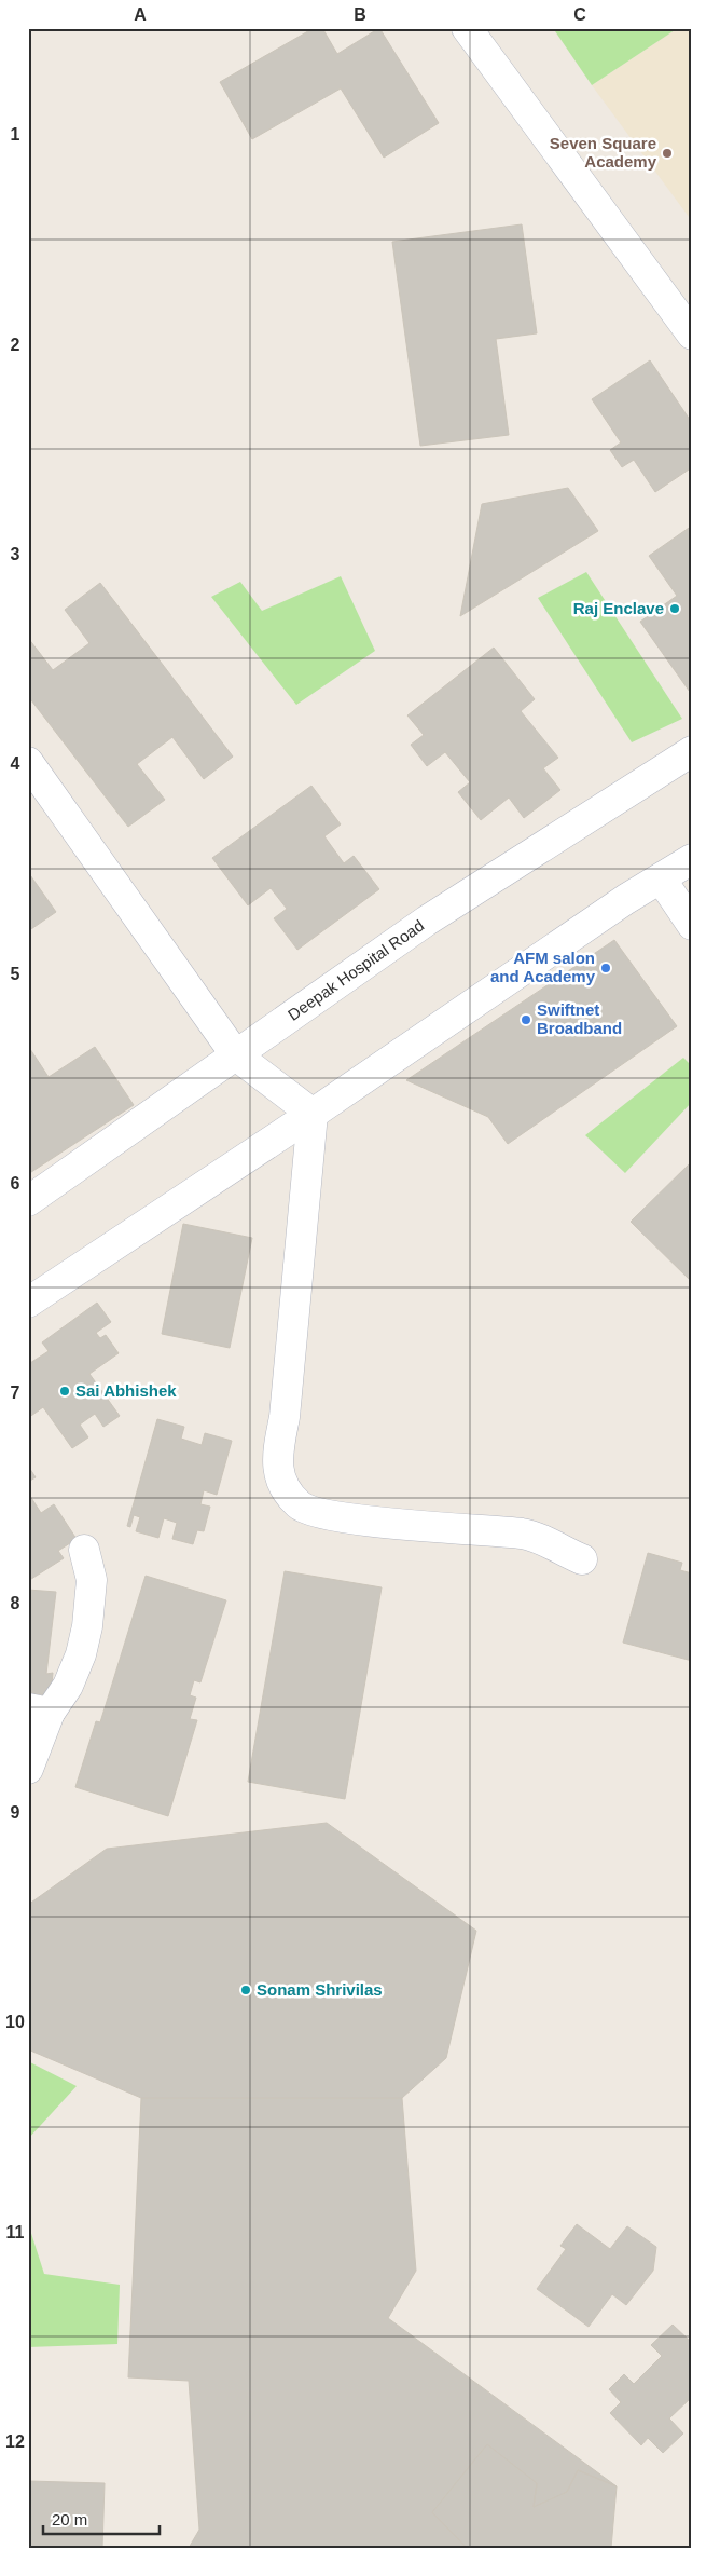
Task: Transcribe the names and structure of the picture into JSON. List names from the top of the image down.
{
  "streets": {
    "street": ["Deepak Hospital Road"]
  },
  "places": [
    "Seven Square Academy",
    "Raj Enclave",
    "AFM salon and Academy",
    "Swiftnet Broadband",
    "Sai Abhishek",
    "Sonam Shrivilas"
  ],
  "scale_bar": "20 m",
  "grid": {
    "columns": ["A", "B", "C"],
    "rows": [
      "1",
      "2",
      "3",
      "4",
      "5",
      "6",
      "7",
      "8",
      "9",
      "10",
      "11",
      "12"
    ]
  }
}
